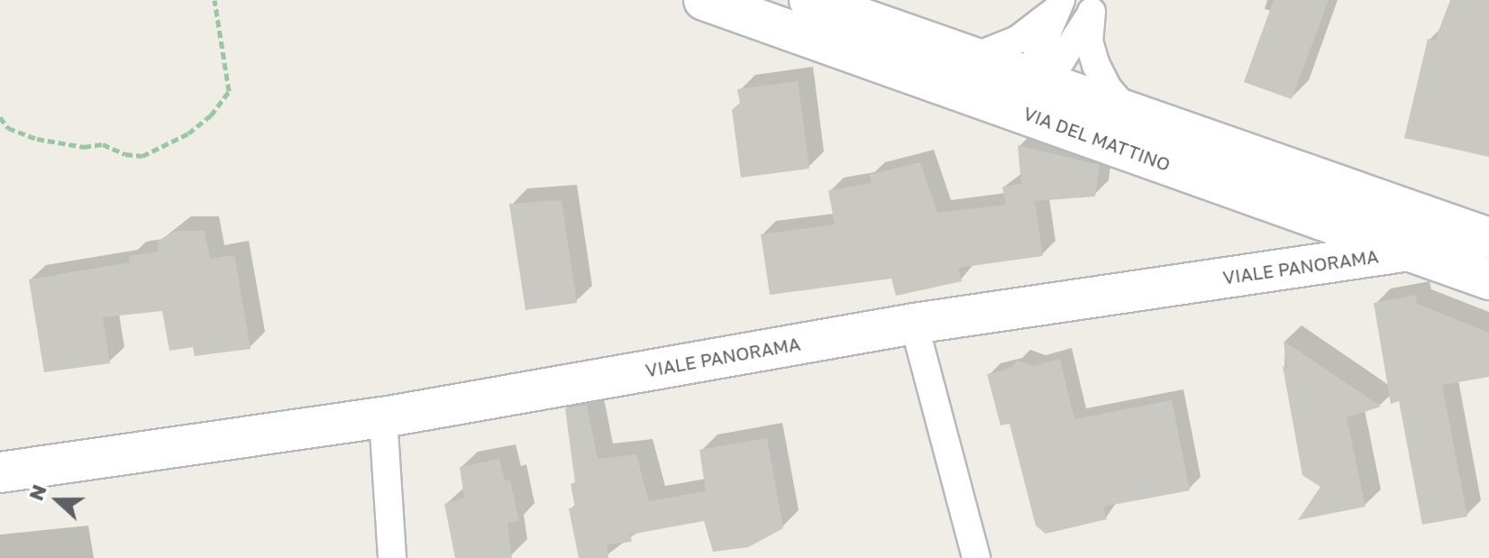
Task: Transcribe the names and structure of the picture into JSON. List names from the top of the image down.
{
  "streets": {
    "main road": ["VIA DEL MATTINO", "VIALE PANORAMA"]
  },
  "crossings": [
    ["VIA DEL MATTINO", "VIALE PANORAMA"]
  ],
  "north": "left"
}
